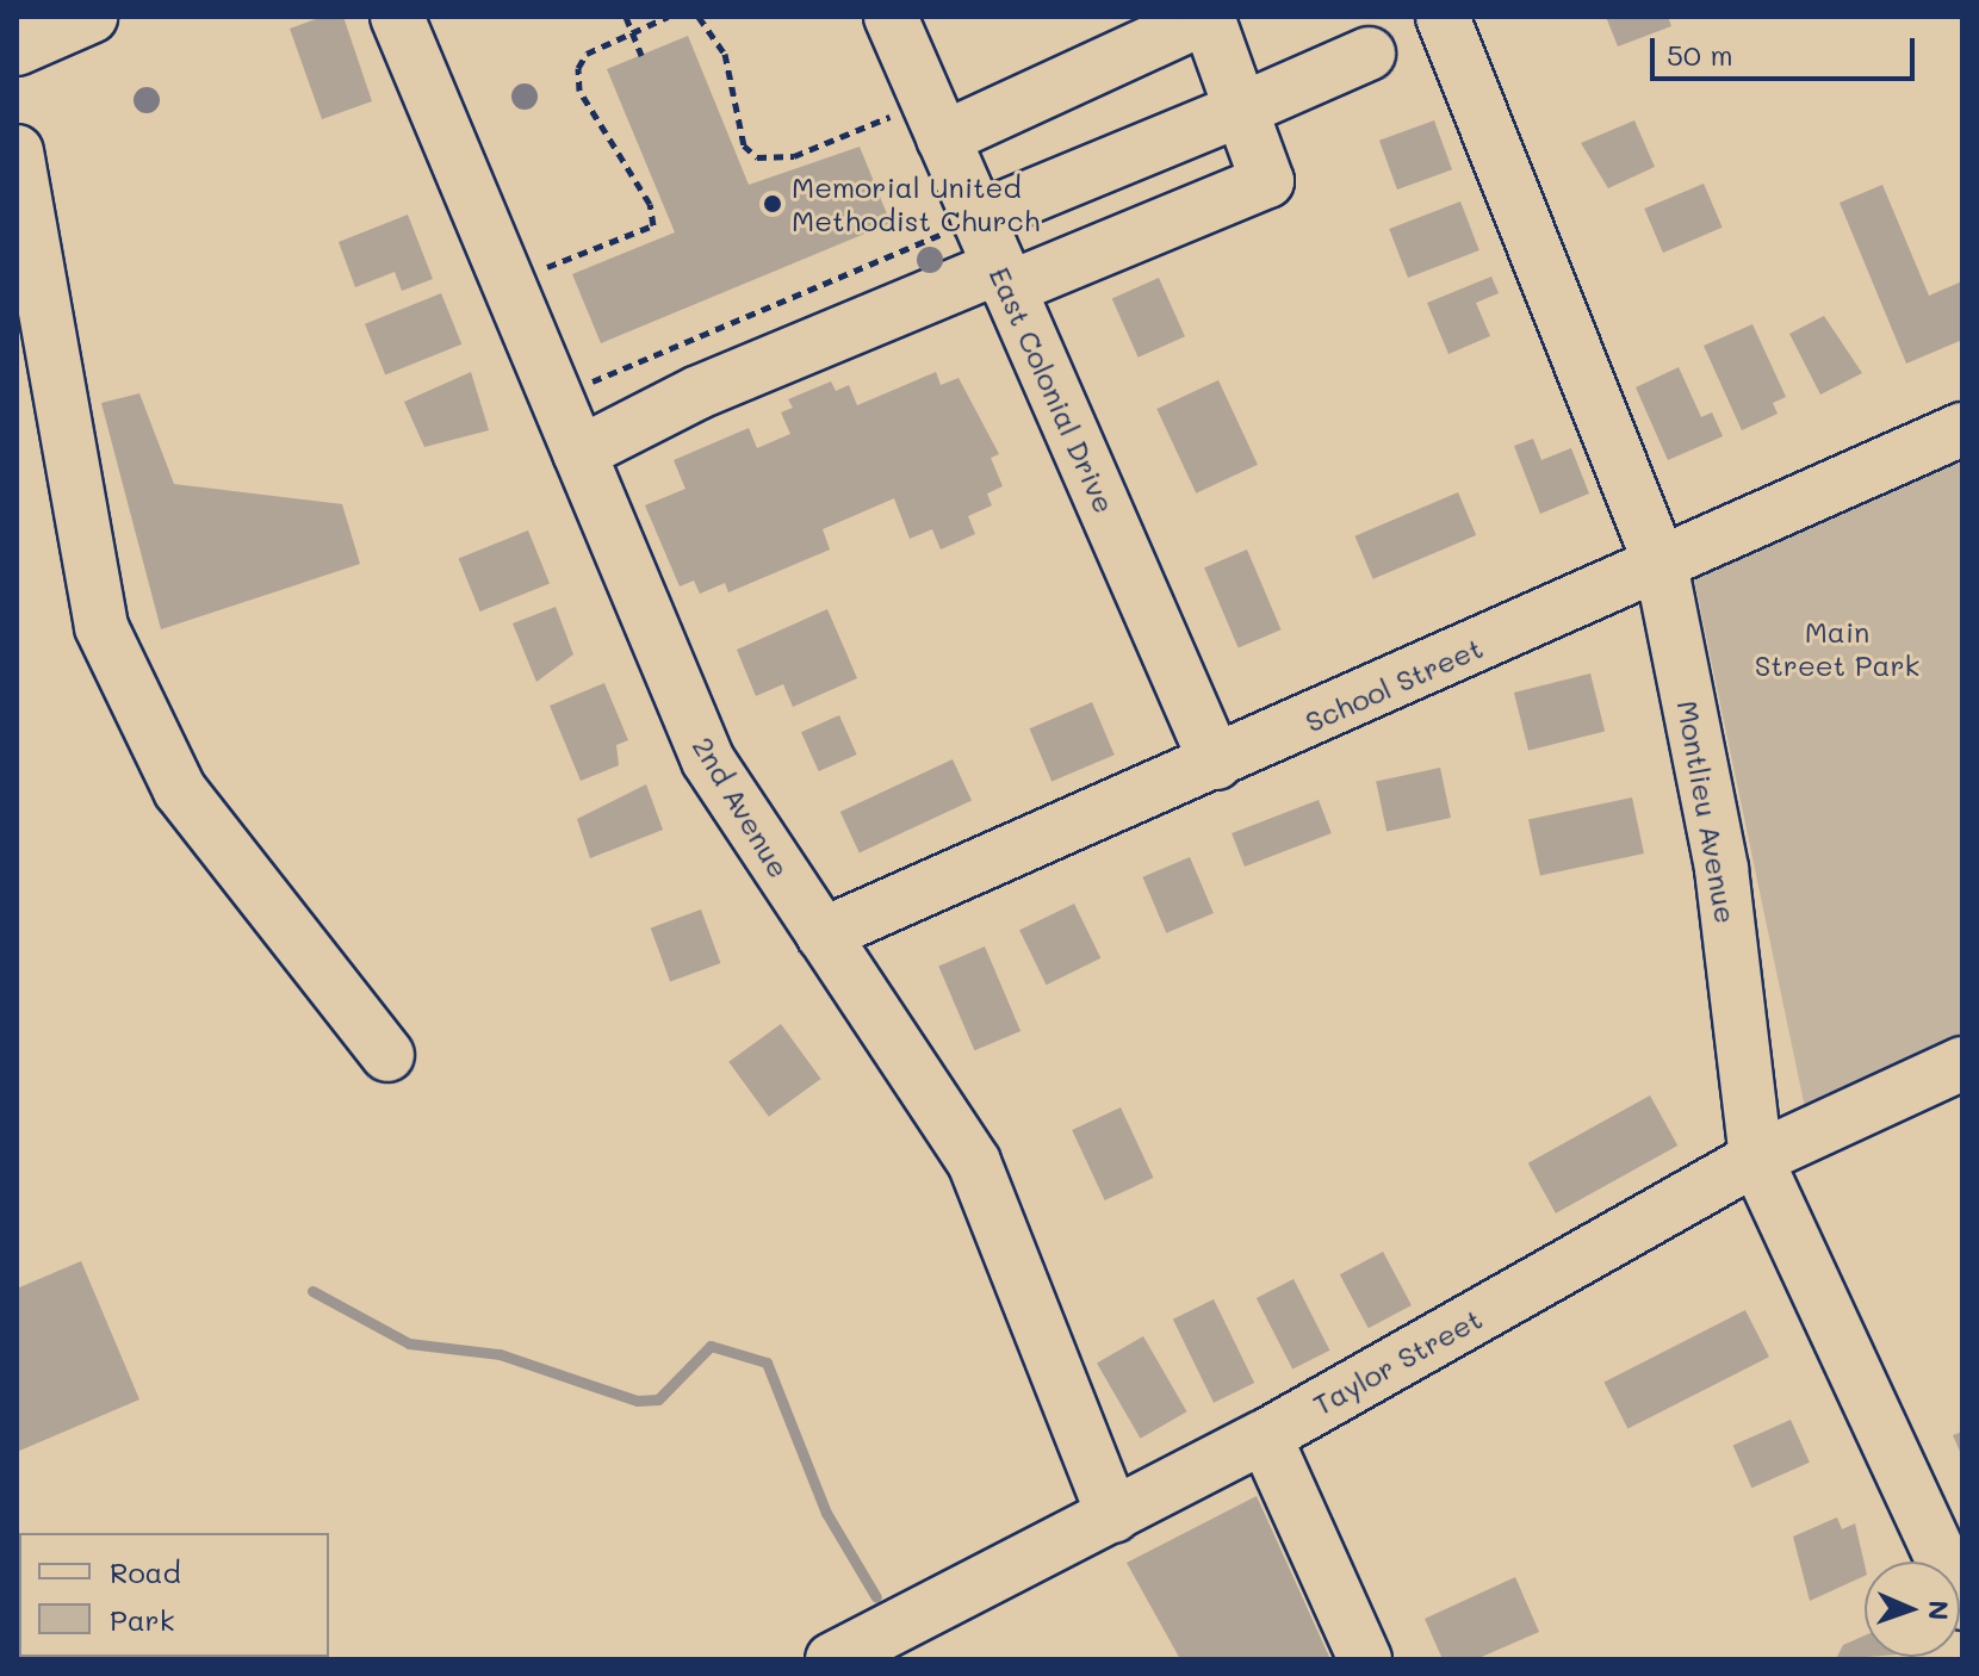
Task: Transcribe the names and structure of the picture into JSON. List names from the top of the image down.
{
  "streets": {
    "street": [
      "East Colonial Drive",
      "School Street",
      "2nd Avenue",
      "Montlieu Avenue",
      "Taylor Street"
    ]
  },
  "crossings": [
    ["East Colonial Drive", "School Street"],
    ["School Street", "2nd Avenue"],
    ["School Street", "Montlieu Avenue"],
    ["2nd Avenue", "Taylor Street"],
    ["Montlieu Avenue", "Taylor Street"]
  ],
  "parks": ["Main Street Park"],
  "places": ["Memorial United Methodist Church"],
  "legend": ["Road", "Park"],
  "scale_bar": "50 m",
  "north": "right"
}
